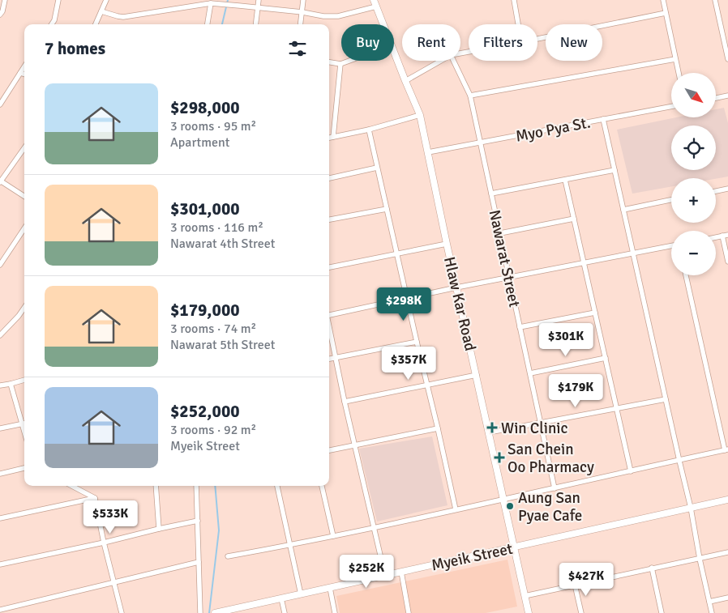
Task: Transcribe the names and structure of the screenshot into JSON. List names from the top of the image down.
{
  "streets": {
    "main road": ["Hlaw Kar Road", "Myeik Street"],
    "street": ["Myo Pya St.", "Nawarat Street"]
  },
  "crossings": [
    ["Myo Pya St.", "Nawarat Street"],
    ["Myo Pya St.", "Hlaw Kar Road"],
    ["Hlaw Kar Road", "Myeik Street"]
  ],
  "places": {
    "health": ["Win Clinic", "San Chein Oo Pharmacy"],
    "other": ["Aung San Pyae Cafe"]
  },
  "north": "bottom right",
  "page": {
    "chip": [
      "Buy",
      "Rent",
      "Filters",
      "New"
    ],
    "heading": "7 homes",
    "map_buttons": ["+", "−"],
    "list": [
      {
        "name": "$298,000",
        "note": "3 rooms · 95 m² · Apartment"
      },
      {
        "name": "$301,000",
        "note": "3 rooms · 116 m² · Nawarat 4th Street"
      },
      {
        "name": "$179,000",
        "note": "3 rooms · 74 m² · Nawarat 5th Street"
      },
      {
        "name": "$252,000",
        "note": "3 rooms · 92 m² · Myeik Street"
      }
    ],
    "price": [
      "$298K",
      "$301K",
      "$357K",
      "$179K",
      "$533K",
      "$252K",
      "$427K"
    ]
  }
}
